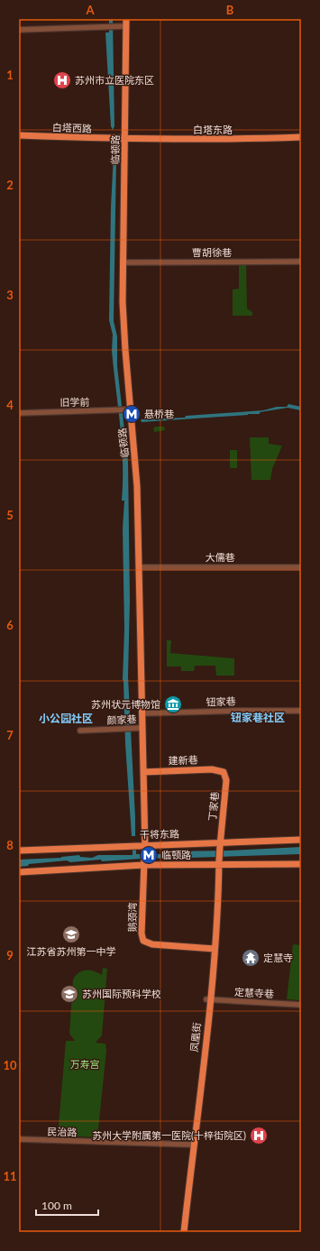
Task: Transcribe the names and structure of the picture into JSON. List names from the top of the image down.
{
  "streets": {
    "main road": [
      "白塔西路",
      "白塔东路",
      "临顿路",
      "建新巷",
      "丁家巷",
      "干将东路",
      "鹅颈湾",
      "凤凰街"
    ],
    "street": [
      "曹胡徐巷",
      "旧学前",
      "大儒巷",
      "钮家巷",
      "颜家巷",
      "定慧寺巷",
      "民治路"
    ]
  },
  "crossings": [
    ["白塔西路", "白塔东路"],
    ["白塔西路", "临顿路"],
    ["白塔东路", "临顿路"],
    ["临顿路", "曹胡徐巷"],
    ["临顿路", "旧学前"],
    ["临顿路", "大儒巷"],
    ["临顿路", "钮家巷"],
    ["临顿路", "颜家巷"],
    ["临顿路", "建新巷"],
    ["临顿路", "干将东路"],
    ["临顿路", "鹅颈湾"],
    ["建新巷", "丁家巷"],
    ["丁家巷", "干将东路"],
    ["丁家巷", "凤凰街"],
    ["干将东路", "凤凰街"],
    ["鹅颈湾", "凤凰街"],
    ["定慧寺巷", "凤凰街"],
    ["凤凰街", "民治路"]
  ],
  "districts": ["钮家巷社区", "小公园社区"],
  "parks": ["万寿宫"],
  "places": {
    "hospital": ["苏州市立医院东区", "苏州大学附属第一医院(十梓街院区)"],
    "metro station": ["悬桥巷", "临顿路"],
    "museum": ["苏州状元博物馆"],
    "school or university": ["江苏省苏州第一中学", "苏州国际预科学校"],
    "temple": ["定慧寺"]
  },
  "scale_bar": "100 m",
  "grid": {
    "columns": ["A", "B"],
    "rows": [
      "1",
      "2",
      "3",
      "4",
      "5",
      "6",
      "7",
      "8",
      "9",
      "10",
      "11"
    ]
  }
}
